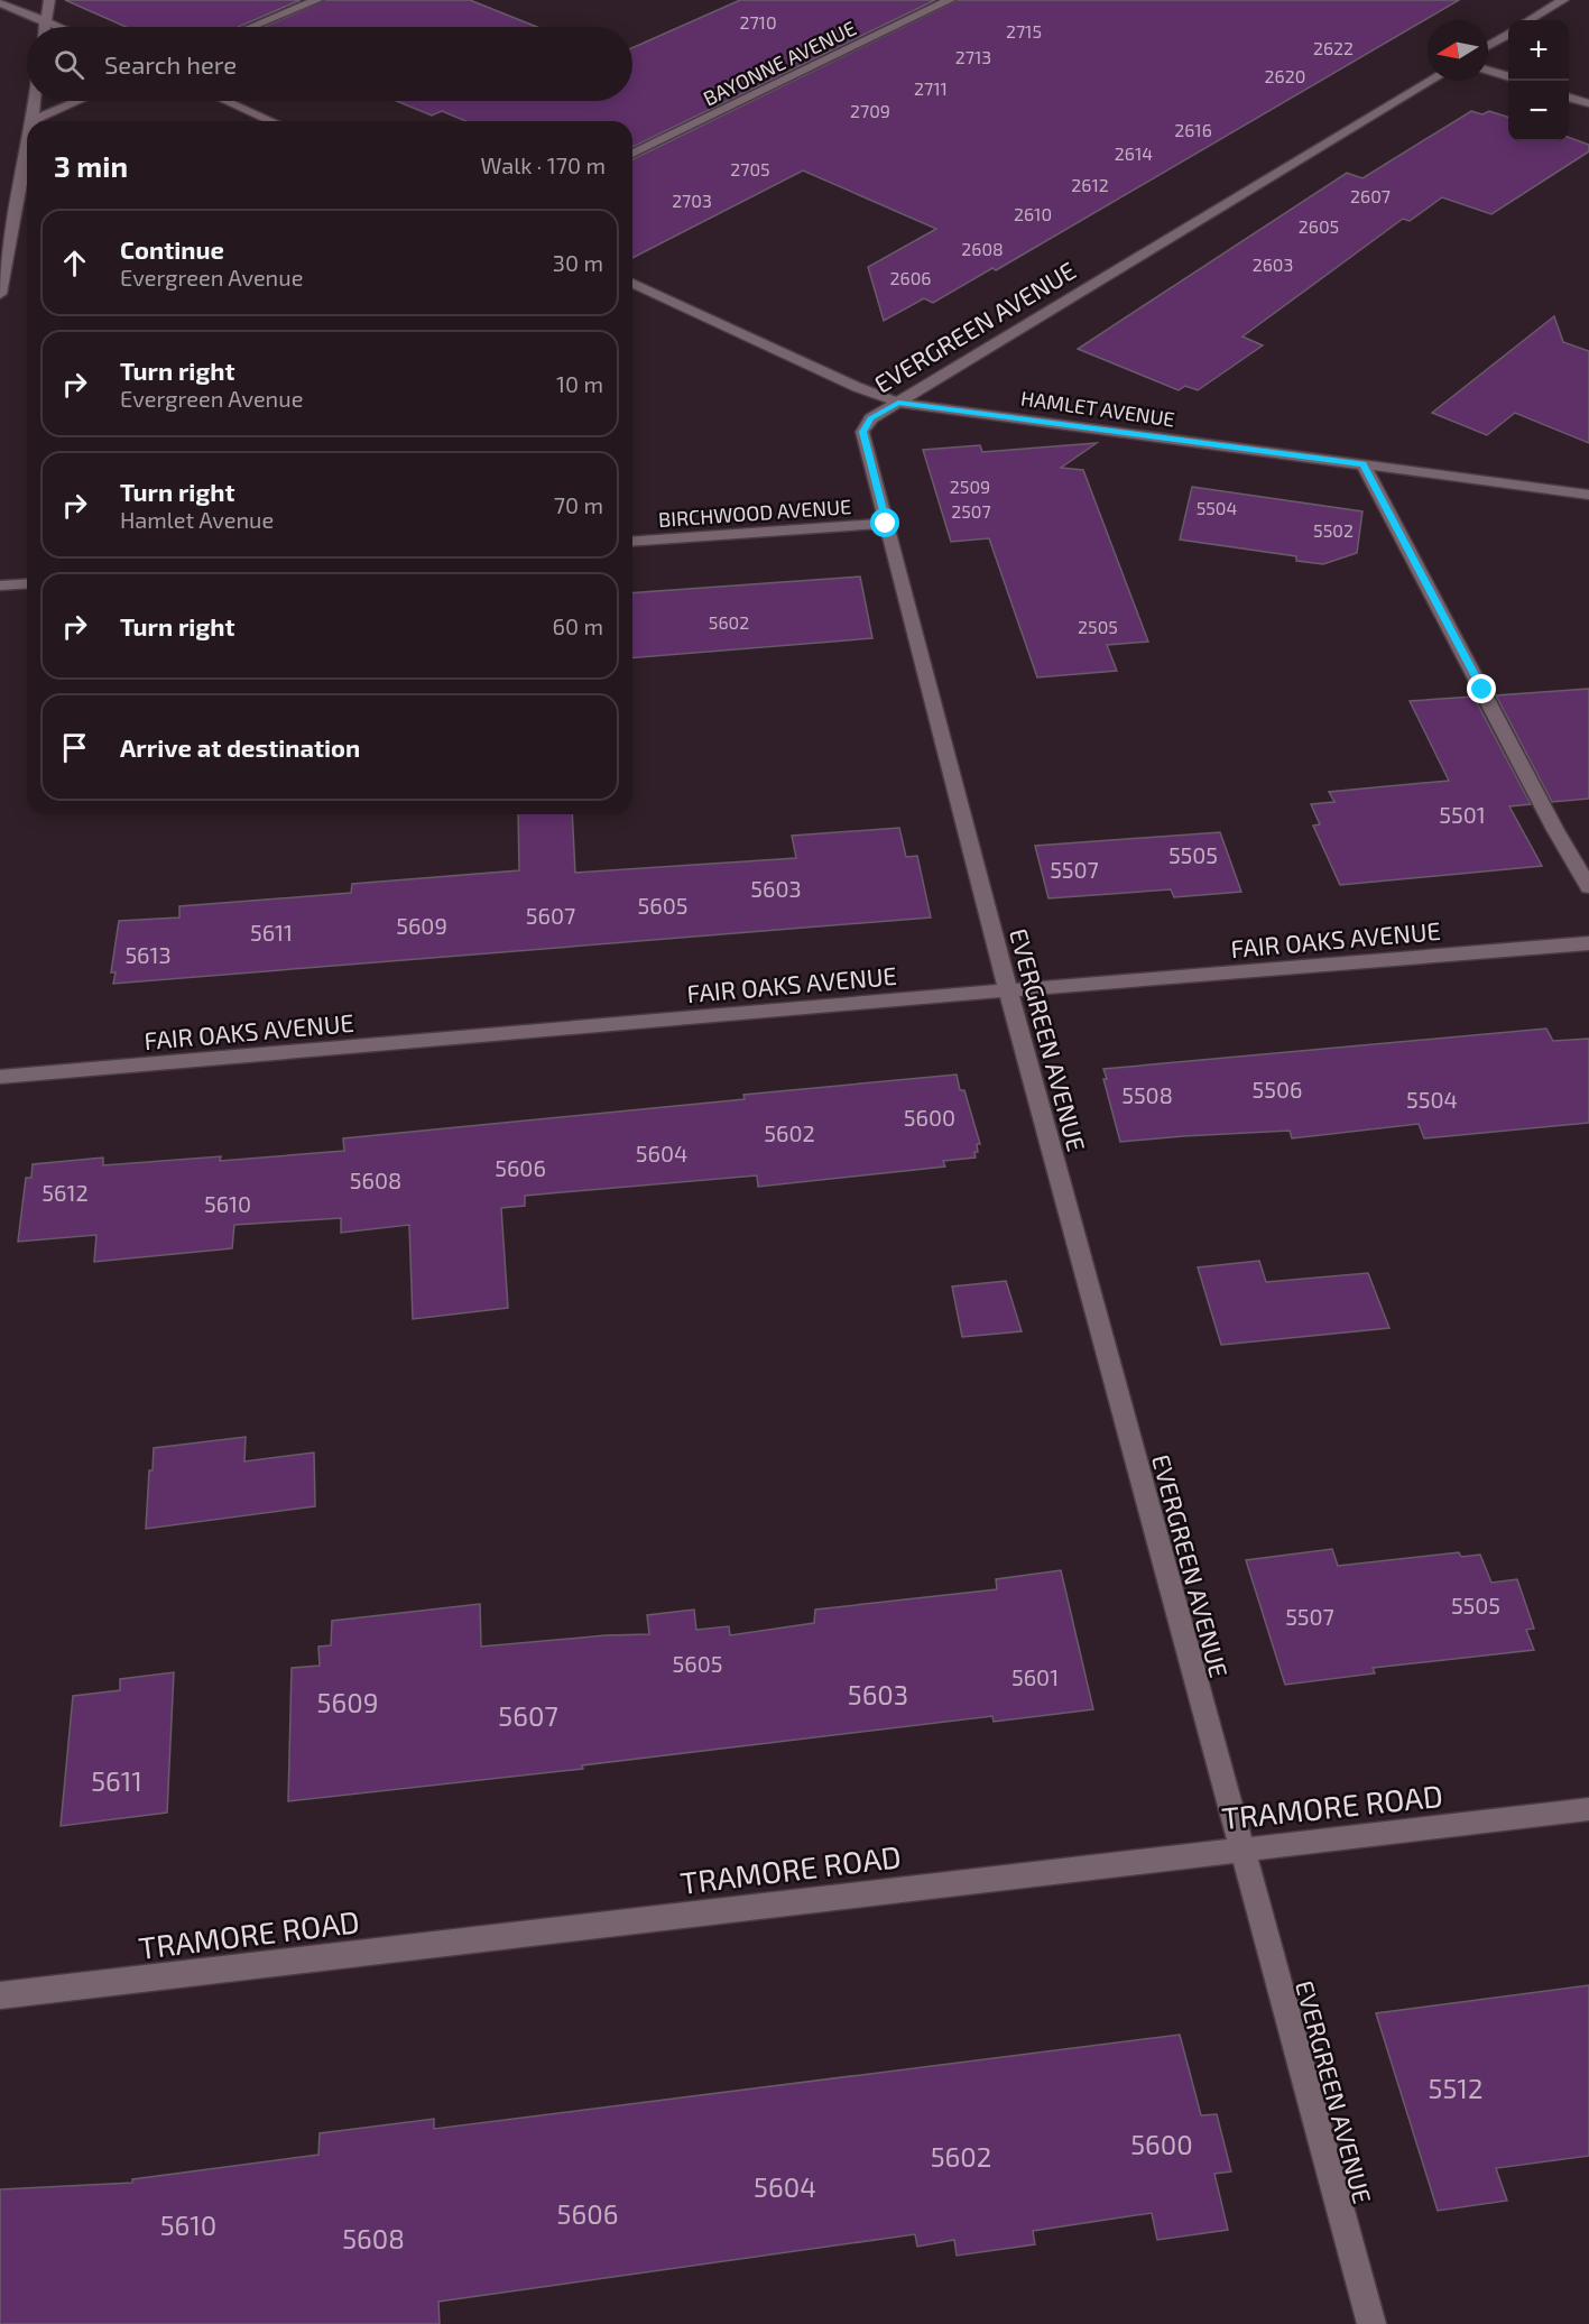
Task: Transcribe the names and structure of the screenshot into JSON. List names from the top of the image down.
{
  "streets": {
    "street": [
      "BAYONNE AVENUE",
      "EVERGREEN AVENUE",
      "HAMLET AVENUE",
      "BIRCHWOOD AVENUE",
      "FAIR OAKS AVENUE",
      "TRAMORE ROAD"
    ]
  },
  "crossings": [
    ["EVERGREEN AVENUE", "HAMLET AVENUE"],
    ["EVERGREEN AVENUE", "BIRCHWOOD AVENUE"],
    ["EVERGREEN AVENUE", "FAIR OAKS AVENUE"],
    ["EVERGREEN AVENUE", "TRAMORE ROAD"]
  ],
  "house_numbers": [
    "2710",
    "2715",
    "2622",
    "2713",
    "2620",
    "2711",
    "2709",
    "2616",
    "2614",
    "2705",
    "2612",
    "2607",
    "2703",
    "2610",
    "2605",
    "2608",
    "2603",
    "2606",
    "2509",
    "5504",
    "2507",
    "5502",
    "5602",
    "2505",
    "5501",
    "5505",
    "5507",
    "5603",
    "5605",
    "5607",
    "5609",
    "5611",
    "5613",
    "5506",
    "5508",
    "5504",
    "5600",
    "5602",
    "5604",
    "5606",
    "5608",
    "5612",
    "5610",
    "5505",
    "5507",
    "5605",
    "5601",
    "5603",
    "5609",
    "5607",
    "5611",
    "5512",
    "5600",
    "5602",
    "5604",
    "5606",
    "5610",
    "5608"
  ],
  "north": "left",
  "page": {
    "map_buttons": ["+", "−"],
    "search": "Search here",
    "heading": ["3 min", "Walk · 170 m"],
    "list": [
      ["Continue", "Evergreen Avenue", "30 m"],
      ["Turn right", "Evergreen Avenue", "10 m"],
      ["Turn right", "Hamlet Avenue", "70 m"],
      ["Turn right", "60 m"],
      "Arrive at destination"
    ]
  }
}
